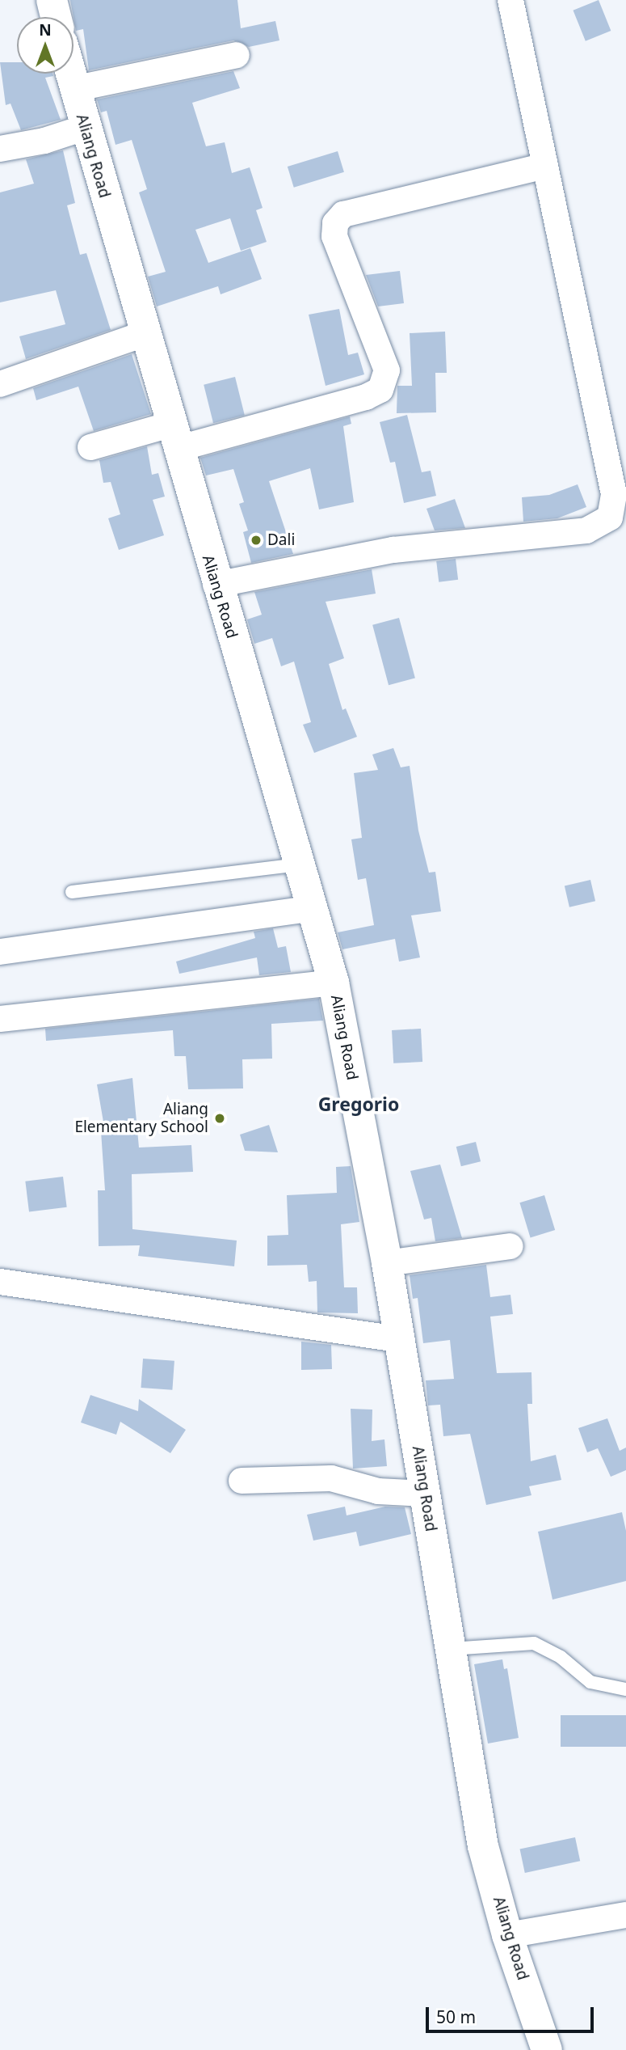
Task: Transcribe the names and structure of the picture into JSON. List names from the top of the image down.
{
  "streets": {
    "street": ["Aliang Road"]
  },
  "districts": ["Gregorio"],
  "places": ["Dali", "Aliang Elementary School"],
  "scale_bar": "50 m",
  "north": "top"
}
